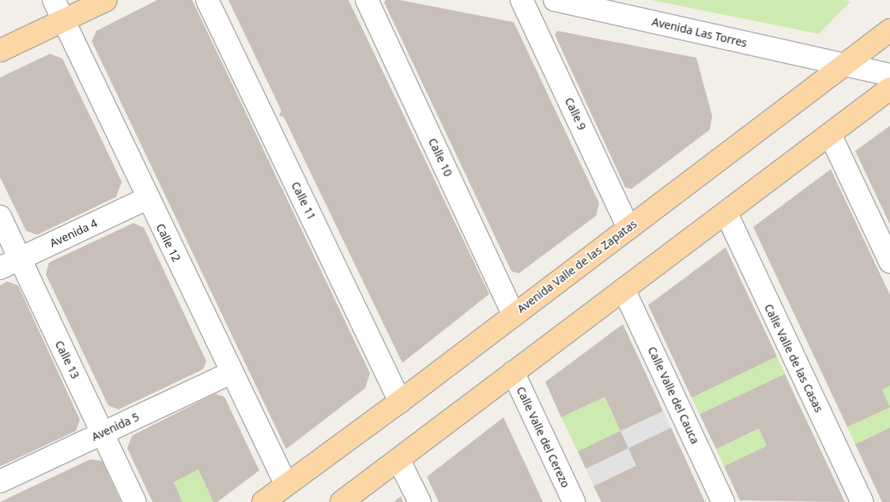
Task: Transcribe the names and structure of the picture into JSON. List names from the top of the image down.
{
  "streets": {
    "main road": ["Avenida Valle de las Zapatas"],
    "street": [
      "Avenida Las Torres",
      "Calle 9",
      "Calle 10",
      "Calle 11",
      "Avenida 4",
      "Calle 12",
      "Calle Valle de las Casas",
      "Calle 13",
      "Calle Valle del Cauca",
      "Avenida 5",
      "Calle Valle del Cerezo"
    ]
  },
  "crossings": [
    ["Avenida Las Torres", "Avenida Valle de las Zapatas"],
    ["Calle 9", "Avenida Valle de las Zapatas"],
    ["Calle 10", "Avenida Valle de las Zapatas"],
    ["Calle 11", "Avenida Valle de las Zapatas"],
    ["Avenida 4", "Calle 12"],
    ["Avenida 4", "Calle 13"],
    ["Calle 12", "Avenida Valle de las Zapatas"],
    ["Calle 12", "Avenida 5"],
    ["Calle 13", "Avenida 5"]
  ]
}
